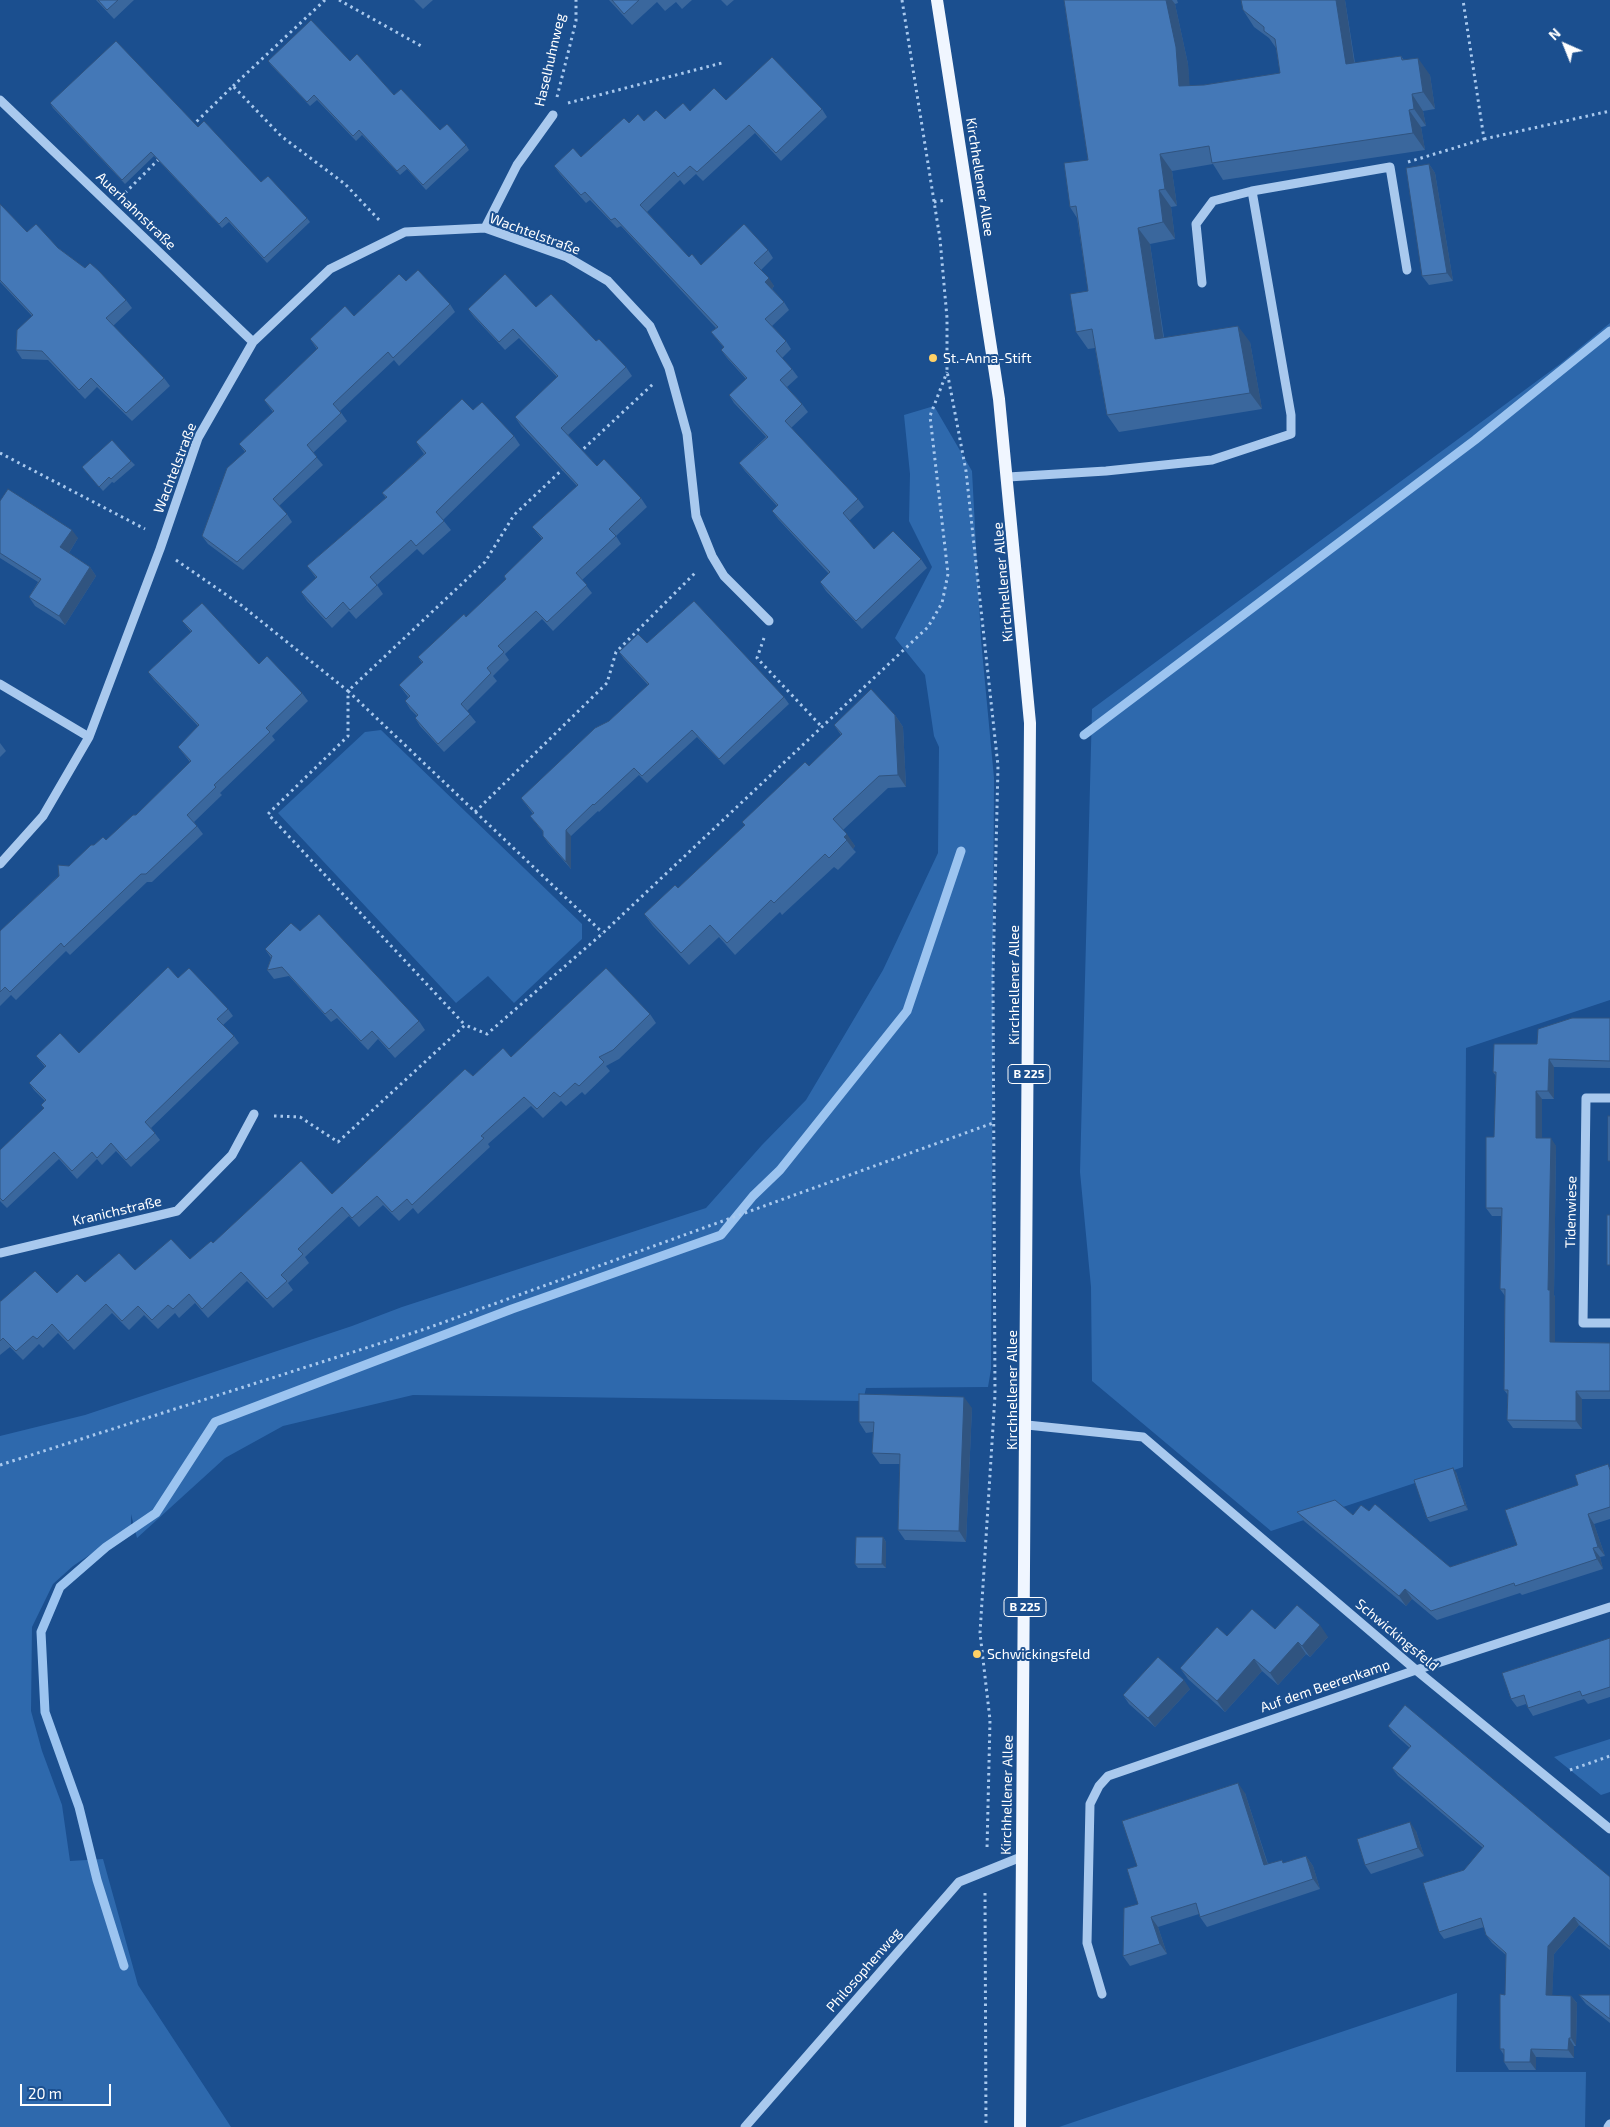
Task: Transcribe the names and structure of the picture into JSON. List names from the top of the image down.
{
  "streets": {
    "main road": ["Kirchhellener Allee", "B 225"],
    "street": [
      "Haselhuhnweg",
      "Auerhahnstraße",
      "Wachtelstraße",
      "Kranichstraße",
      "Tidenwiese",
      "Schwickingsfeld",
      "Auf dem Beerenkamp",
      "Philosophenweg"
    ]
  },
  "crossings": [
    ["Haselhuhnweg", "Wachtelstraße"],
    ["Kirchhellener Allee", "Schwickingsfeld"],
    ["Kirchhellener Allee", "Philosophenweg"],
    ["Auerhahnstraße", "Wachtelstraße"],
    ["Schwickingsfeld", "Auf dem Beerenkamp"]
  ],
  "places": ["St.-Anna-Stift", "Schwickingsfeld"],
  "scale_bar": "20 m",
  "north": "top left"
}
